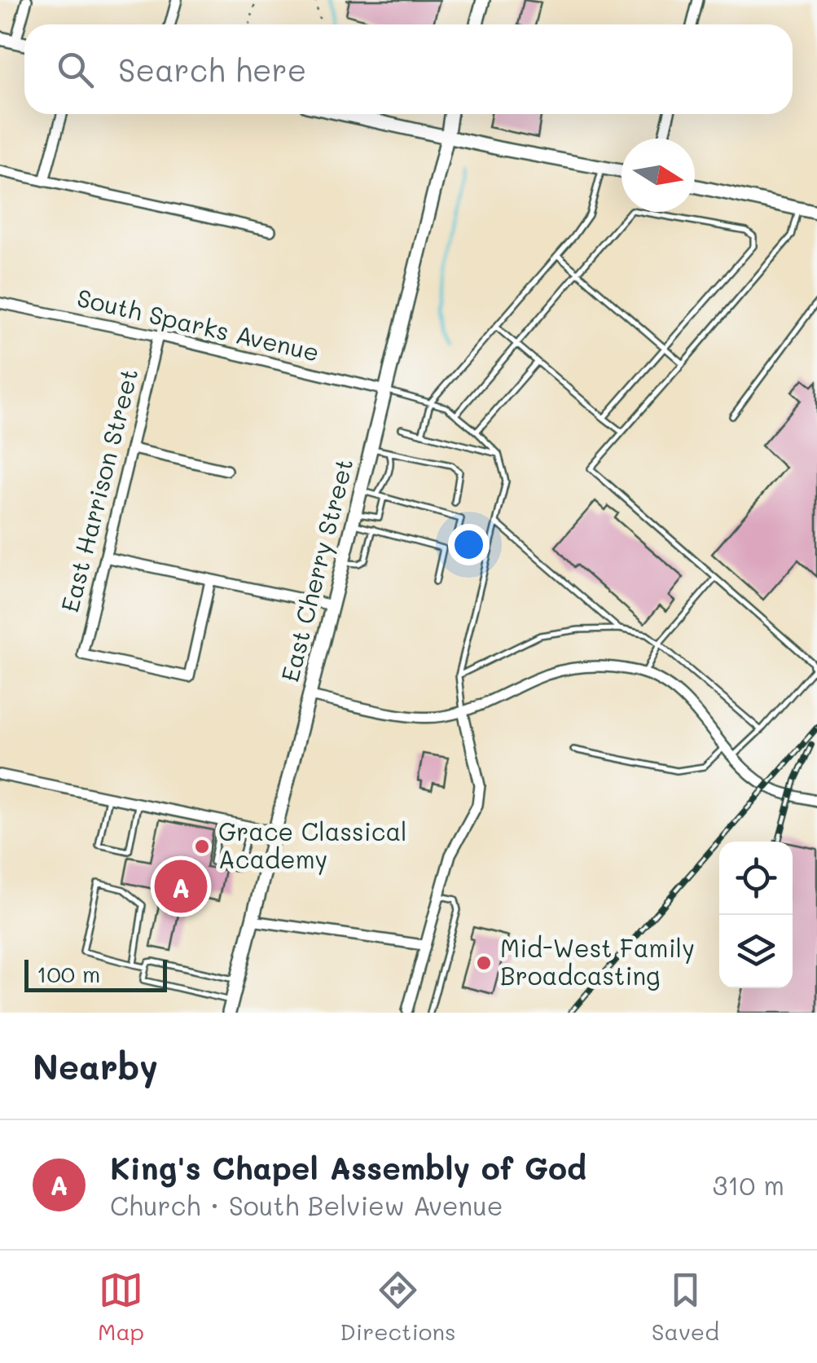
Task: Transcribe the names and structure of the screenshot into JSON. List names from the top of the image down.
{
  "streets": {
    "street": ["South Sparks Avenue", "East Harrison Street", "East Cherry Street"]
  },
  "crossings": [
    ["South Sparks Avenue", "East Harrison Street"],
    ["South Sparks Avenue", "East Cherry Street"]
  ],
  "places": ["Grace Classical Academy", "Mid-West Family Broadcasting"],
  "scale_bar": "100 m",
  "north": "right",
  "page": {
    "search": "Search here",
    "pins": "A",
    "scale": "100 m",
    "heading": "Nearby",
    "list": [
      {
        "mark": "A",
        "name": "King's Chapel Assembly of God",
        "note": "Church · South Belview Avenue",
        "value": "310 m"
      }
    ],
    "nav": ["Map", "Directions", "Saved"]
  }
}
